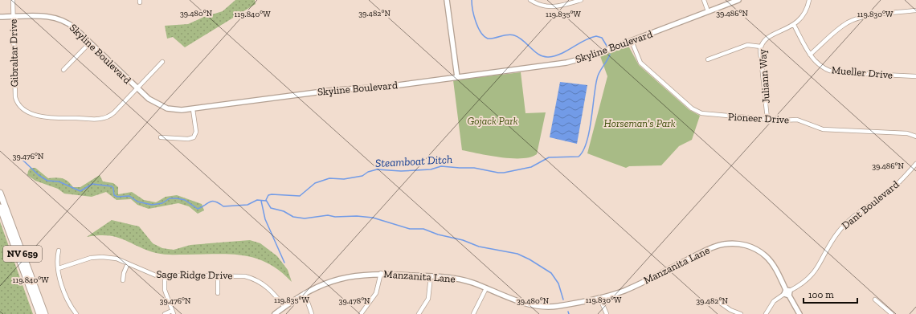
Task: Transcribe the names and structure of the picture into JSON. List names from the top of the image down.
{
  "streets": {
    "main road": ["NV 659"],
    "street": [
      "Skyline Boulevard",
      "Gibraltar Drive",
      "Mueller Drive",
      "Juliann Way",
      "Pioneer Drive",
      "Dant Boulevard",
      "Manzanita Lane",
      "Sage Ridge Drive"
    ]
  },
  "crossings": [
    ["Skyline Boulevard", "Gibraltar Drive"],
    ["Skyline Boulevard", "Pioneer Drive"],
    ["Mueller Drive", "Juliann Way"],
    ["Juliann Way", "Pioneer Drive"],
    ["Dant Boulevard", "Manzanita Lane"],
    ["Manzanita Lane", "Sage Ridge Drive"]
  ],
  "water": ["Steamboat Ditch"],
  "parks": ["Gojack Park", "Horseman's Park"],
  "scale_bar": "100 m",
  "coordinates": [
    "39.480°N",
    "39.482°N",
    "39.486°N",
    "119.840°W",
    "119.835°W",
    "119.830°W",
    "39.476°N",
    "39.478°N"
  ]
}
